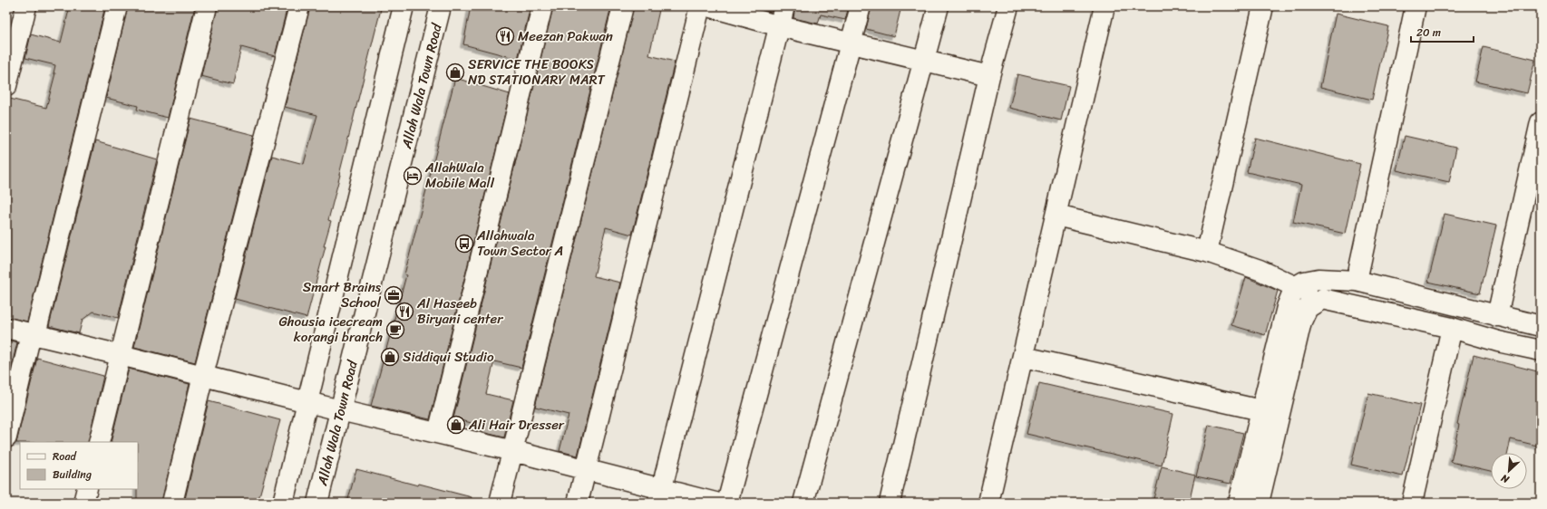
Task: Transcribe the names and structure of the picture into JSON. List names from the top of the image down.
{
  "streets": {
    "street": ["Allah Wala Town Road"]
  },
  "places": {
    "restaurant": ["Meezan Pakwan", "Al Haseeb Biryani center"],
    "shop": ["SERVICE THE BOOKS ND STATIONARY MART", "Siddiqui Studio", "Ali Hair Dresser"],
    "hotel": ["AllahWala Mobile Mall"],
    "bus stop": ["Allahwala Town Sector A"],
    "office": ["Smart Brains School"],
    "cafe": ["Ghousia icecream korangi branch"]
  },
  "legend": ["Road", "Building"],
  "scale_bar": "20 m",
  "north": "bottom left"
}
